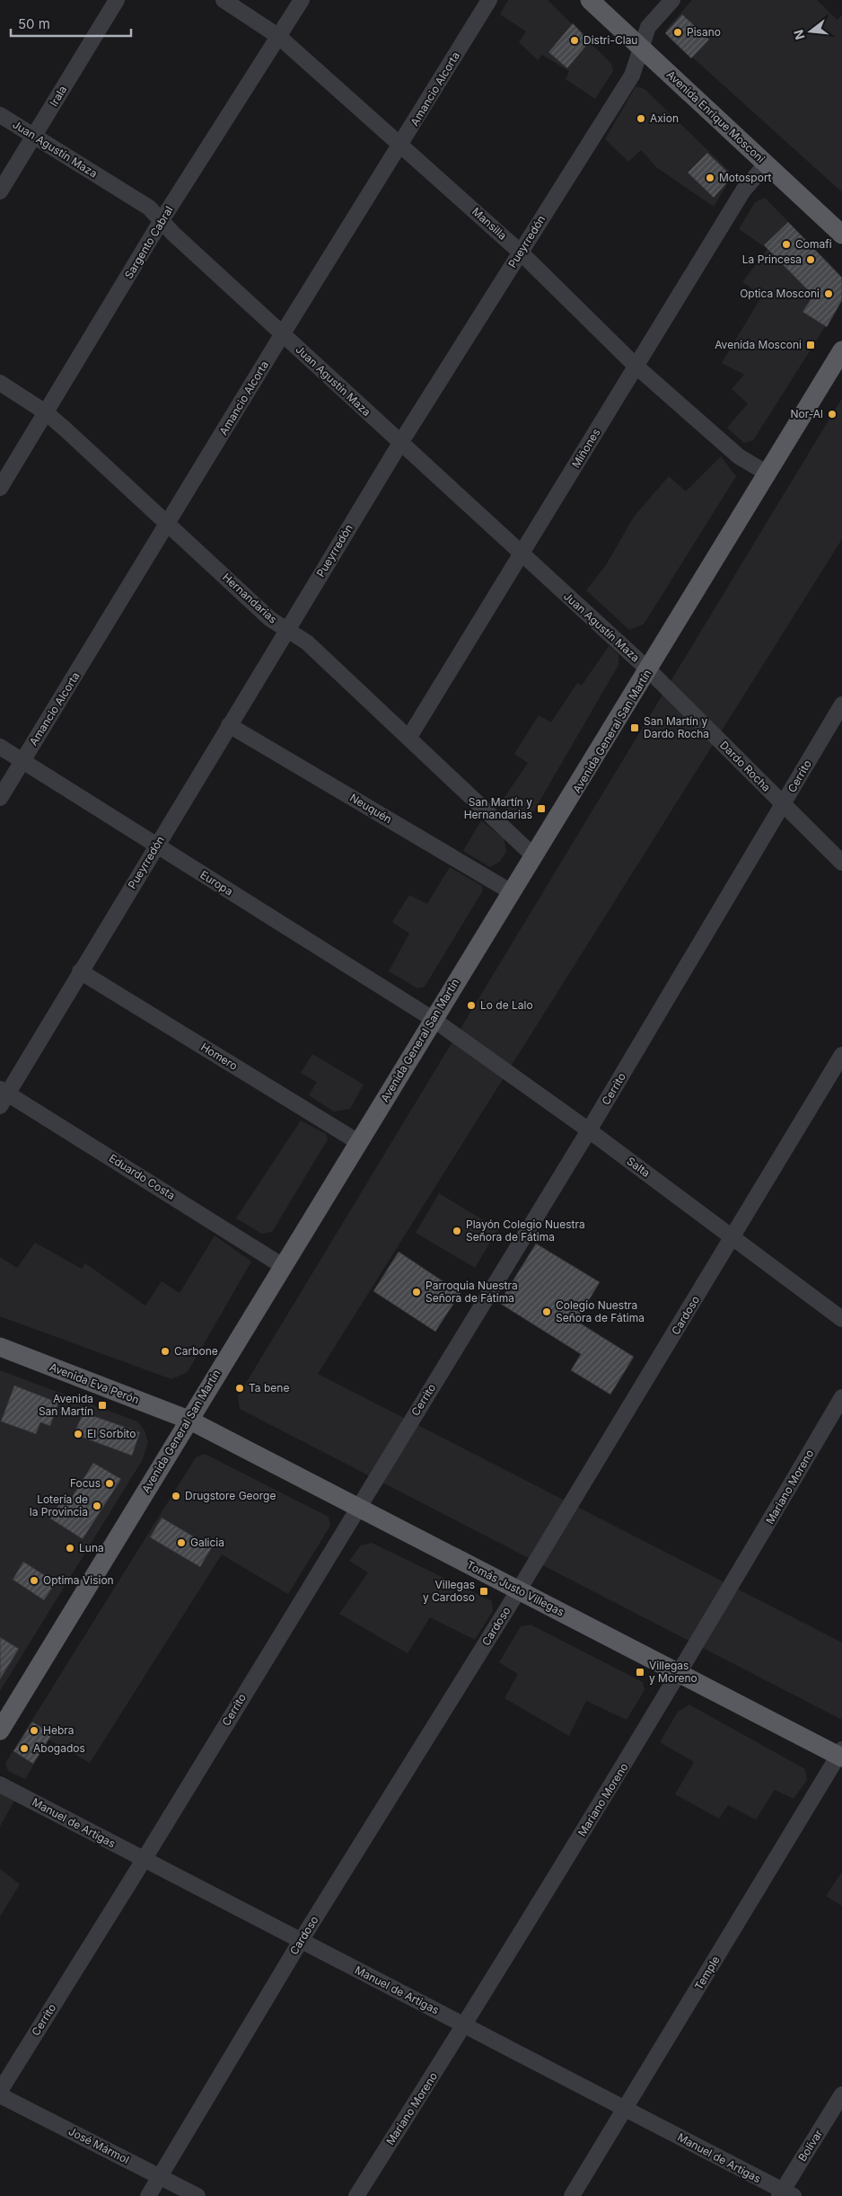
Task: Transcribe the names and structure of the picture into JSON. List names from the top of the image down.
{
  "streets": {
    "main road": [
      "Avenida Enrique Mosconi",
      "Avenida General San Martín",
      "Avenida Eva Perón",
      "Tomás Justo Villegas"
    ],
    "street": [
      "Amancio Alcorta",
      "Irala",
      "Juan Agustín Maza",
      "Mansilla",
      "Pueyrredón",
      "Sargento Cabral",
      "Miñones",
      "Hernandarias",
      "Dardo Rocha",
      "Cerrito",
      "Neuquén",
      "Europa",
      "Homero",
      "Salta",
      "Eduardo Costa",
      "Cardoso",
      "Mariano Moreno",
      "Manuel de Artigas",
      "Temple",
      "José Mármol",
      "Bolívar"
    ]
  },
  "crossings": [
    ["Amancio Alcorta", "Juan Agustín Maza"],
    ["Amancio Alcorta", "Mansilla"],
    ["Amancio Alcorta", "Hernandarias"],
    ["Amancio Alcorta", "Europa"],
    ["Irala", "Juan Agustín Maza"],
    ["Avenida Enrique Mosconi", "Pueyrredón"],
    ["Avenida Enrique Mosconi", "Miñones"],
    ["Juan Agustín Maza", "Pueyrredón"],
    ["Juan Agustín Maza", "Sargento Cabral"],
    ["Juan Agustín Maza", "Miñones"],
    ["Juan Agustín Maza", "Avenida General San Martín"],
    ["Juan Agustín Maza", "Dardo Rocha"],
    ["Mansilla", "Pueyrredón"],
    ["Mansilla", "Sargento Cabral"],
    ["Mansilla", "Miñones"],
    ["Mansilla", "Avenida General San Martín"],
    ["Pueyrredón", "Hernandarias"],
    ["Pueyrredón", "Neuquén"],
    ["Pueyrredón", "Europa"],
    ["Pueyrredón", "Homero"],
    ["Pueyrredón", "Eduardo Costa"],
    ["Sargento Cabral", "Hernandarias"],
    ["Miñones", "Hernandarias"],
    ["Hernandarias", "Avenida General San Martín"],
    ["Avenida General San Martín", "Dardo Rocha"],
    ["Avenida General San Martín", "Neuquén"],
    ["Avenida General San Martín", "Europa"],
    ["Avenida General San Martín", "Homero"],
    ["Avenida General San Martín", "Salta"],
    ["Avenida General San Martín", "Eduardo Costa"],
    ["Avenida General San Martín", "Avenida Eva Perón"],
    ["Avenida General San Martín", "Tomás Justo Villegas"],
    ["Dardo Rocha", "Cerrito"],
    ["Cerrito", "Salta"],
    ["Cerrito", "Tomás Justo Villegas"],
    ["Cerrito", "Manuel de Artigas"],
    ["Europa", "Salta"],
    ["Salta", "Cardoso"],
    ["Cardoso", "Tomás Justo Villegas"],
    ["Cardoso", "Manuel de Artigas"],
    ["Cardoso", "José Mármol"],
    ["Avenida Eva Perón", "Tomás Justo Villegas"],
    ["Mariano Moreno", "Tomás Justo Villegas"],
    ["Mariano Moreno", "Manuel de Artigas"],
    ["Tomás Justo Villegas", "Temple"],
    ["Manuel de Artigas", "Temple"],
    ["Manuel de Artigas", "Bolívar"]
  ],
  "places": {
    "other": [
      "Pisano",
      "Distri-Clau",
      "Axion",
      "Motosport",
      "Comafi",
      "La Princesa",
      "Optica Mosconi",
      "Nor-Al",
      "Lo de Lalo",
      "Playón Colegio Nuestra Señora de Fátima",
      "Parroquia Nuestra Señora de Fátima",
      "Colegio Nuestra Señora de Fátima",
      "Carbone",
      "Ta bene",
      "El Sorbito",
      "Focus",
      "Drugstore George",
      "Lotería de la Provincia",
      "Galicia",
      "Luna",
      "Optima Vision",
      "Hebra",
      "Abogados"
    ],
    "transit": [
      "Avenida Mosconi",
      "San Martín y Dardo Rocha",
      "San Martín y Hernandarias",
      "Avenida San Martín",
      "Villegas y Cardoso",
      "Villegas y Moreno"
    ]
  },
  "scale_bar": "50 m",
  "north": "left"
}
